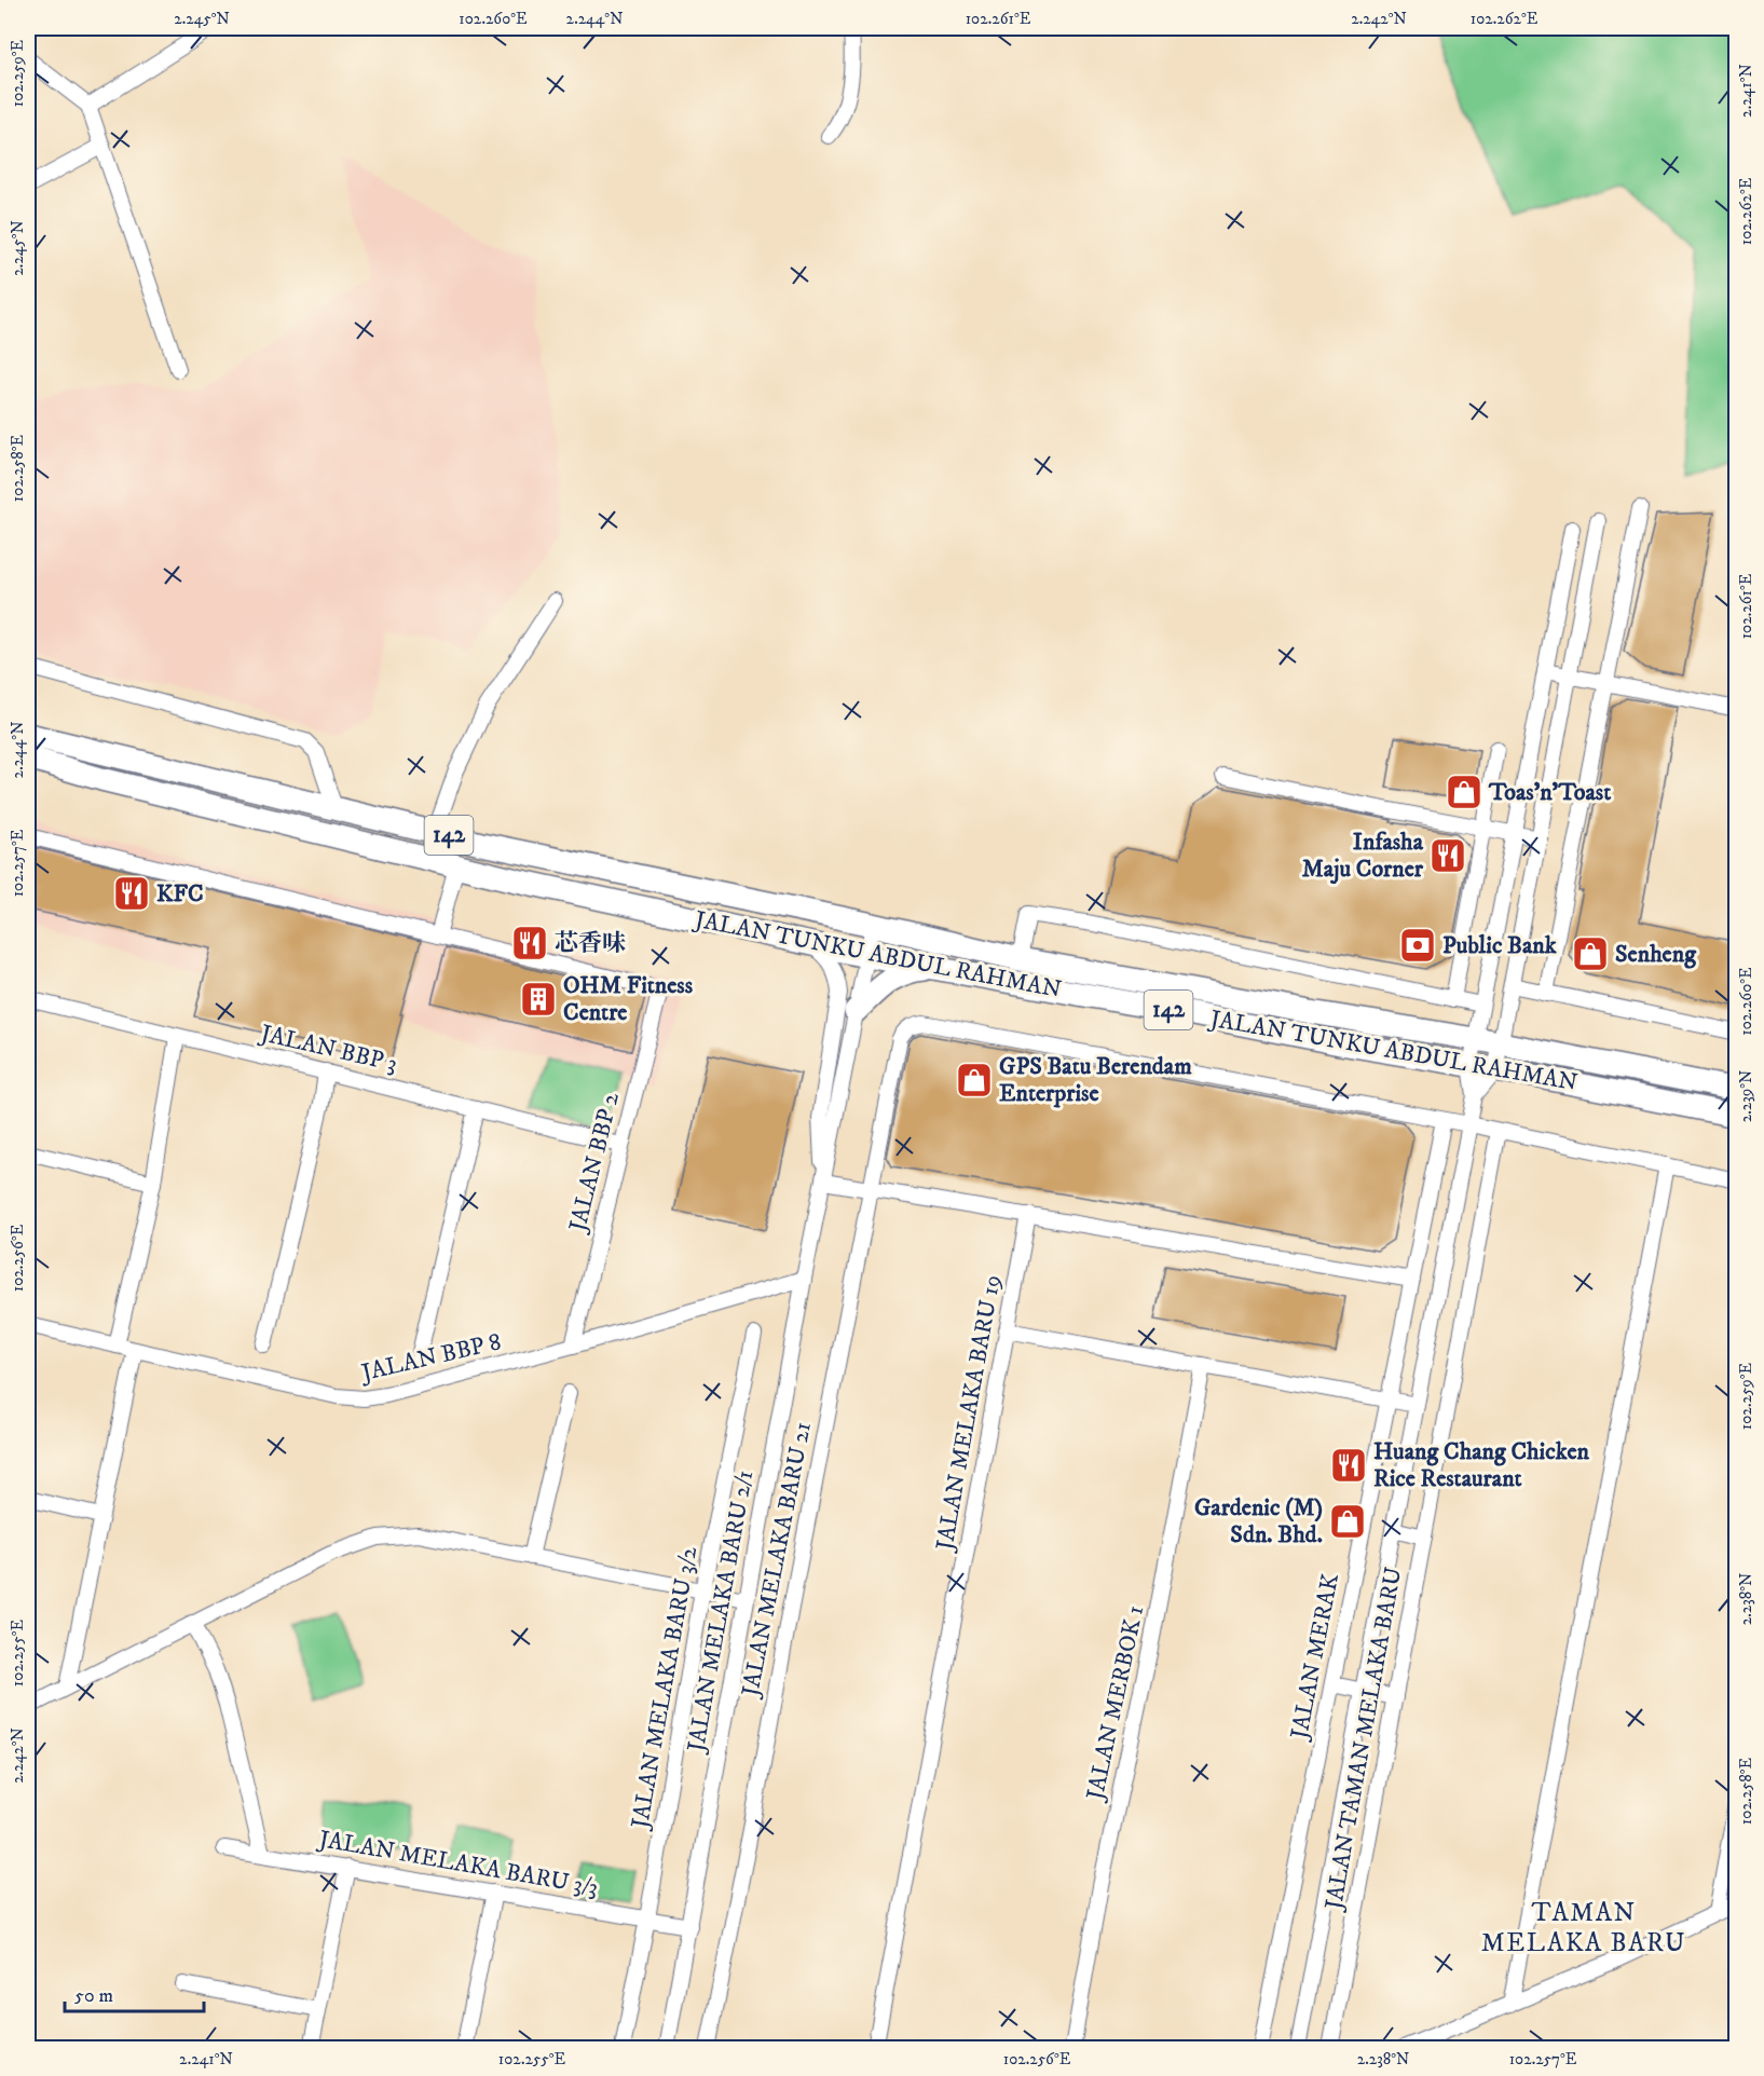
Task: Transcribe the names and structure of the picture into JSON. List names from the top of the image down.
{
  "streets": {
    "main road": ["142", "JALAN TUNKU ABDUL RAHMAN"],
    "street": [
      "JALAN BBP 3",
      "JALAN BBP 2",
      "JALAN BBP 8",
      "JALAN MELAKA BARU 19",
      "JALAN MELAKA BARU 21",
      "JALAN MELAKA BARU 2/1",
      "JALAN MERAK",
      "JALAN MELAKA BARU 3/2",
      "JALAN MERBOK 1",
      "JALAN TAMAN MELAKA BARU",
      "JALAN MELAKA BARU 3/3"
    ]
  },
  "crossings": [
    ["JALAN BBP 3", "JALAN BBP 2"],
    ["JALAN BBP 2", "JALAN BBP 8"],
    ["JALAN BBP 8", "JALAN MELAKA BARU 2/1"],
    ["JALAN MELAKA BARU 21", "JALAN MERAK"],
    ["JALAN MELAKA BARU 2/1", "JALAN MELAKA BARU 3/3"],
    ["JALAN MELAKA BARU 3/2", "JALAN MELAKA BARU 3/3"]
  ],
  "districts": ["TAMAN MELAKA BARU"],
  "places": {
    "shop": [
      "Toas'n'Toast",
      "Senheng",
      "GPS Batu Berendam Enterprise",
      "Gardenic (M) Sdn. Bhd."
    ],
    "restaurant": [
      "Infasha Maju Corner",
      "KFC",
      "芯香味",
      "Huang Chang Chicken Rice Restaurant"
    ],
    "bank": ["Public Bank"],
    "building": ["OHM Fitness Centre"]
  },
  "scale_bar": "50 m",
  "coordinates": [
    "2.245°N",
    "102.260°E",
    "2.244°N",
    "102.261°E",
    "2.242°N",
    "102.262°E",
    "102.259°E",
    "2.241°N",
    "102.258°E",
    "102.257°E",
    "2.239°N",
    "102.256°E",
    "2.238°N",
    "102.255°E"
  ]
}
